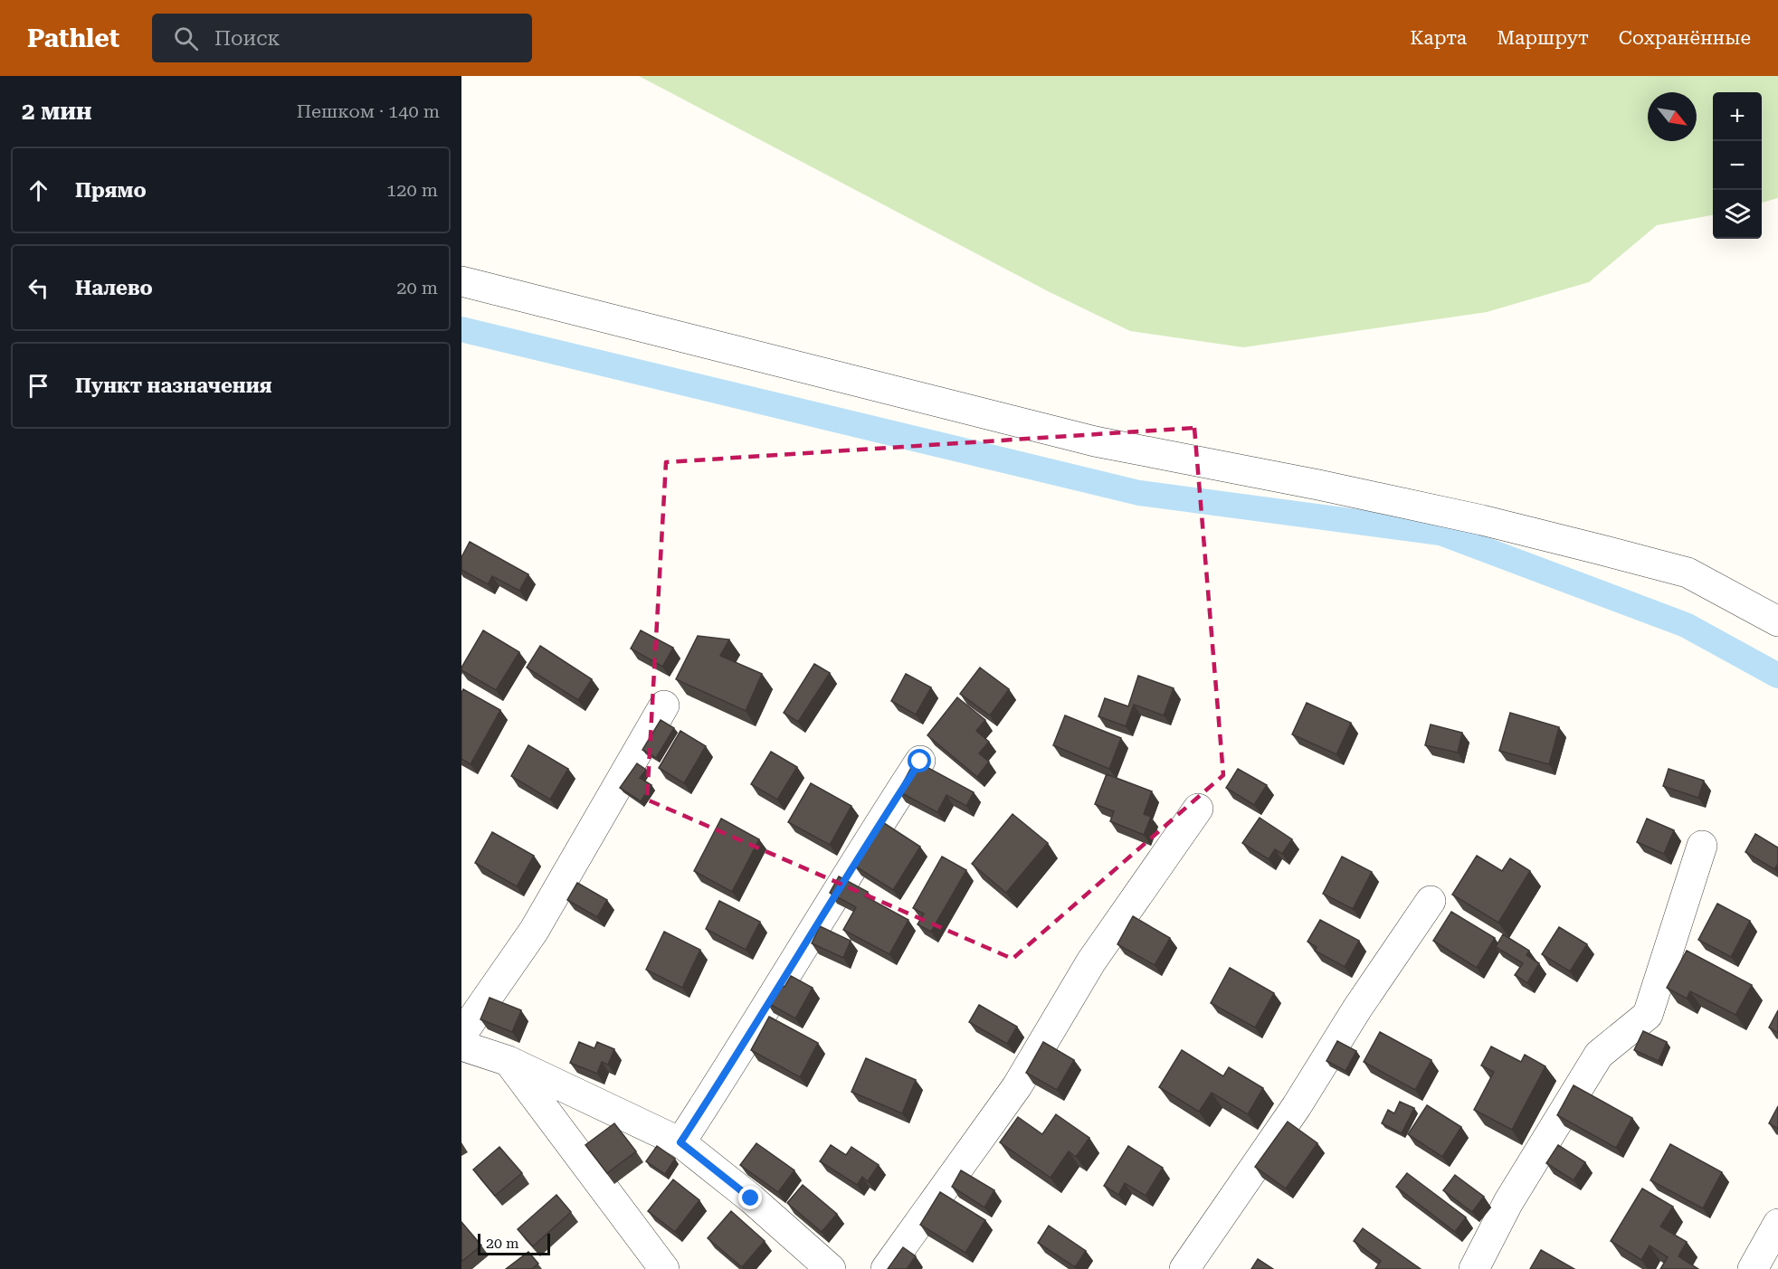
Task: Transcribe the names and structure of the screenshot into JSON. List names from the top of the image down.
{
  "scale_bar": "20 m",
  "north": "bottom right",
  "page": {
    "header": "Pathlet",
    "search": "Поиск",
    "nav": ["Карта", "Маршрут", "Сохранённые"],
    "heading": ["2 мин", "Пешком · 140 m"],
    "map_buttons": ["+", "−"],
    "list": [
      ["Прямо", "120 m"],
      ["Налево", "20 m"],
      "Пункт назначения"
    ],
    "scale": "20 m"
  }
}
